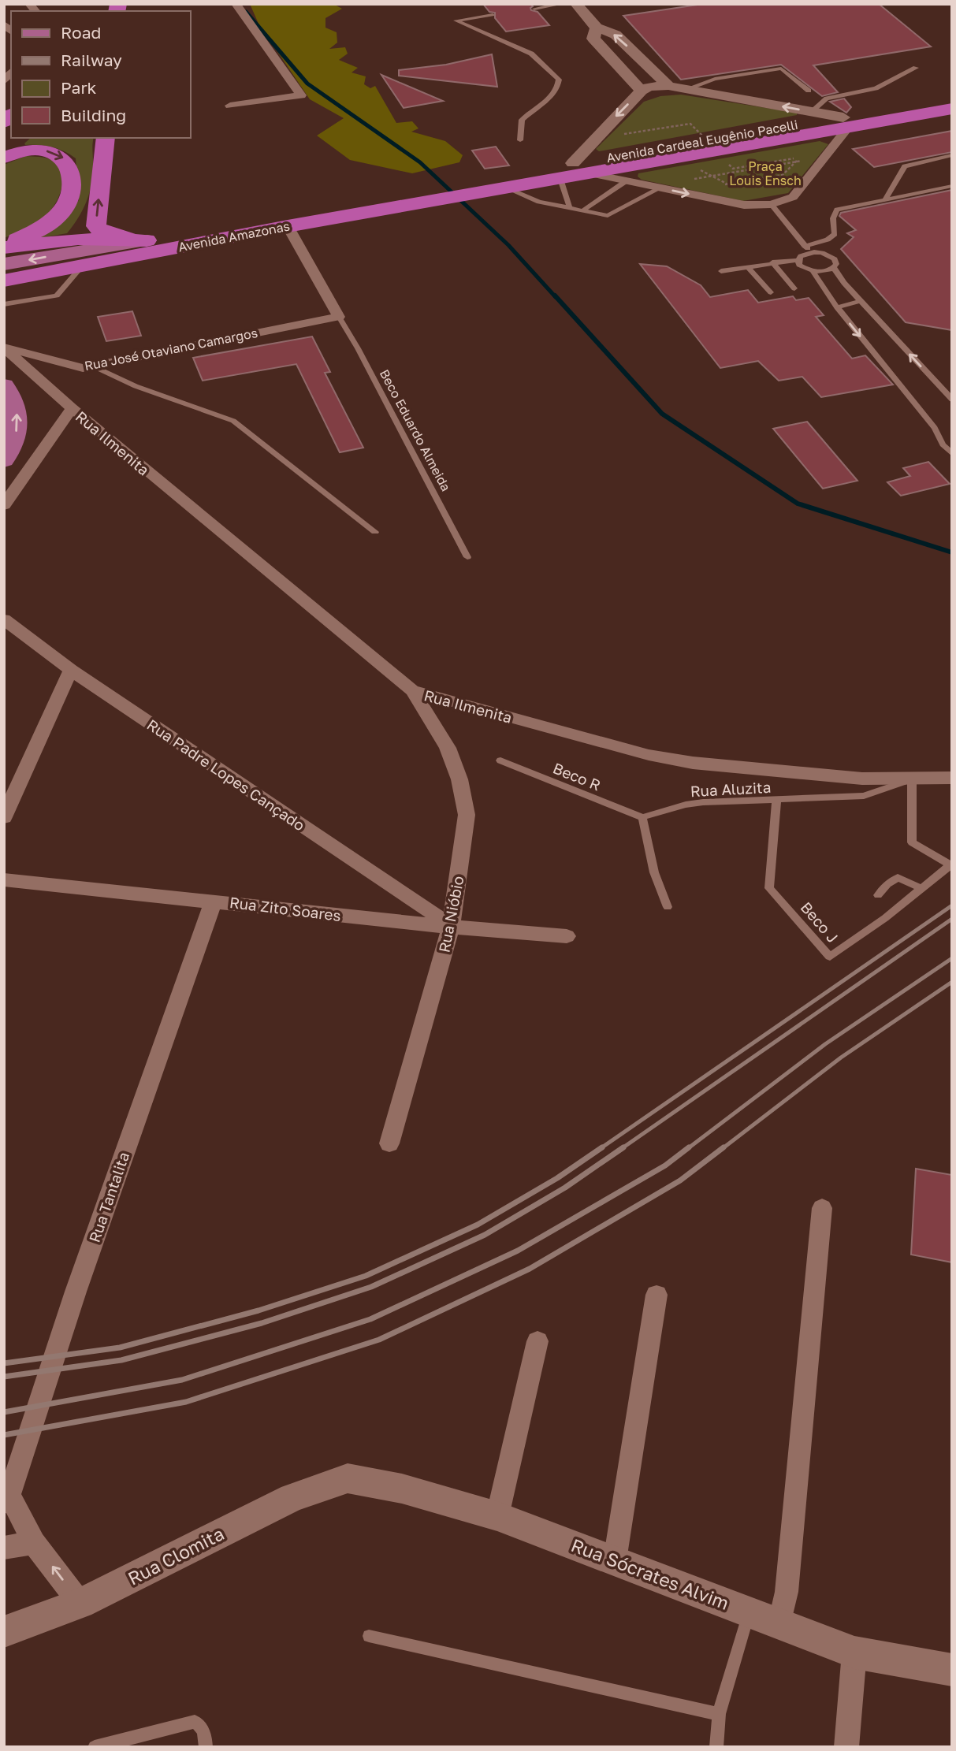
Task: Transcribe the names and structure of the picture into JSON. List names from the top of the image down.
{
  "streets": {
    "highway": ["Avenida Cardeal Eugênio Pacelli", "Avenida Amazonas"],
    "street": [
      "Rua José Otaviano Camargos",
      "Rua Ilmenita",
      "Rua Padre Lopes Cançado",
      "Rua Zito Soares",
      "Rua Nióbio",
      "Rua Tantalita",
      "Rua Clomita",
      "Rua Sócrates Alvim"
    ],
    "lane": [
      "Beco Eduardo Almeida",
      "Beco R",
      "Rua Aluzita",
      "Beco J"
    ]
  },
  "crossings": [
    ["Avenida Cardeal Eugênio Pacelli", "Avenida Amazonas"],
    ["Rua José Otaviano Camargos", "Beco Eduardo Almeida"],
    ["Rua José Otaviano Camargos", "Rua Ilmenita"],
    ["Rua Ilmenita", "Rua Aluzita"],
    ["Rua Ilmenita", "Rua Nióbio"],
    ["Rua Padre Lopes Cançado", "Rua Zito Soares"],
    ["Rua Padre Lopes Cançado", "Rua Nióbio"],
    ["Beco R", "Rua Aluzita"],
    ["Rua Aluzita", "Beco J"],
    ["Rua Zito Soares", "Rua Nióbio"],
    ["Rua Zito Soares", "Rua Tantalita"],
    ["Rua Tantalita", "Rua Clomita"],
    ["Rua Clomita", "Rua Sócrates Alvim"]
  ],
  "parks": ["Praça Louis Ensch"],
  "legend": [
    "Road",
    "Railway",
    "Park",
    "Building"
  ]
}
